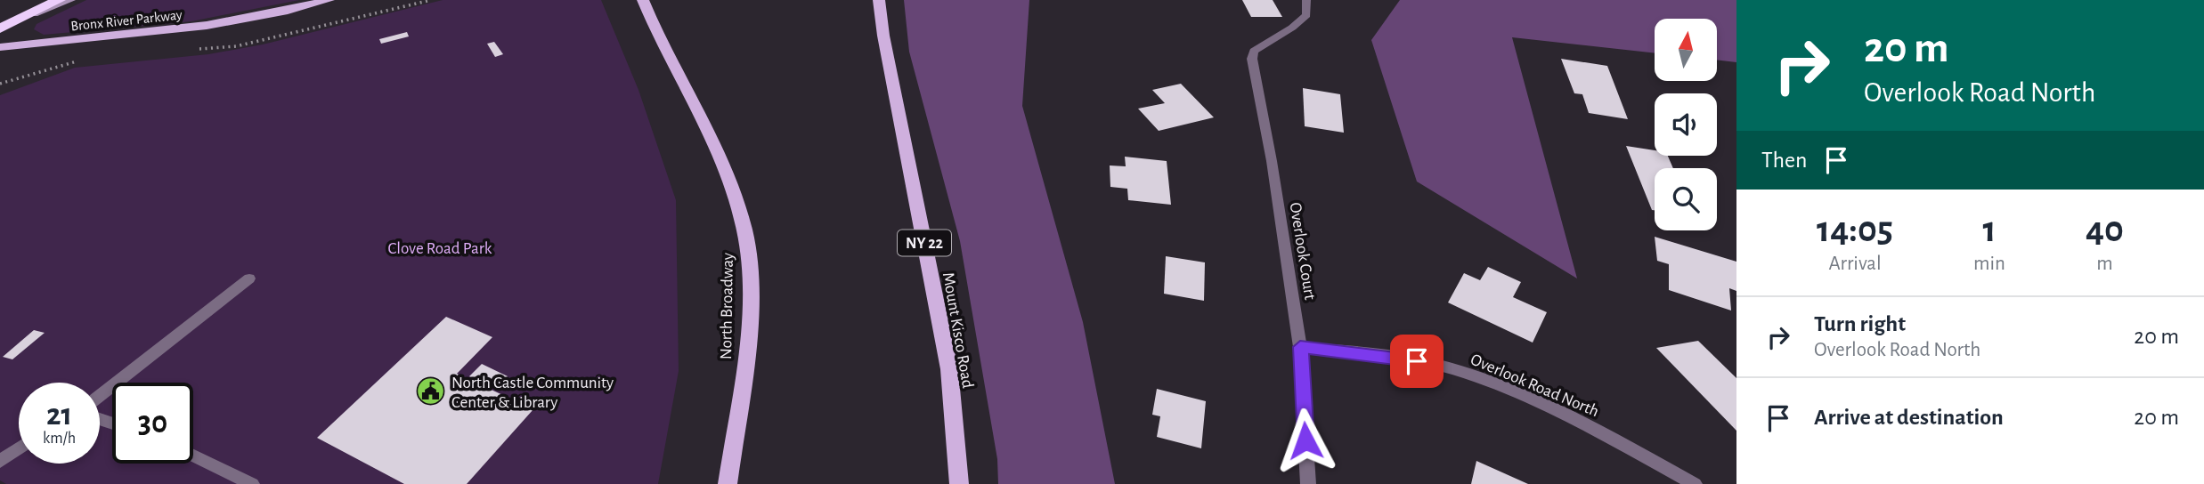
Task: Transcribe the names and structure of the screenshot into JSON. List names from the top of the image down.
{
  "streets": {
    "main road": [
      "Bronx River Parkway",
      "NY 22",
      "North Broadway",
      "Mount Kisco Road"
    ],
    "street": ["Overlook Court", "Overlook Road North"]
  },
  "crossings": [
    ["Overlook Court", "Overlook Road North"]
  ],
  "parks": ["Clove Road Park"],
  "places": {
    "public building": ["North Castle Community Center & Library"]
  },
  "north": "top",
  "page": {
    "turn": ["20 m", "Overlook Road North"],
    "then": "Then",
    "eta": [
      "14:05",
      "Arrival",
      "1",
      "min",
      "40",
      "m"
    ],
    "list": [
      {
        "name": "Turn right",
        "note": "Overlook Road North",
        "value": "20 m"
      },
      {
        "name": "Arrive at destination",
        "value": "20 m"
      }
    ],
    "speed": "21 km/h",
    "limit": "30"
  }
}
